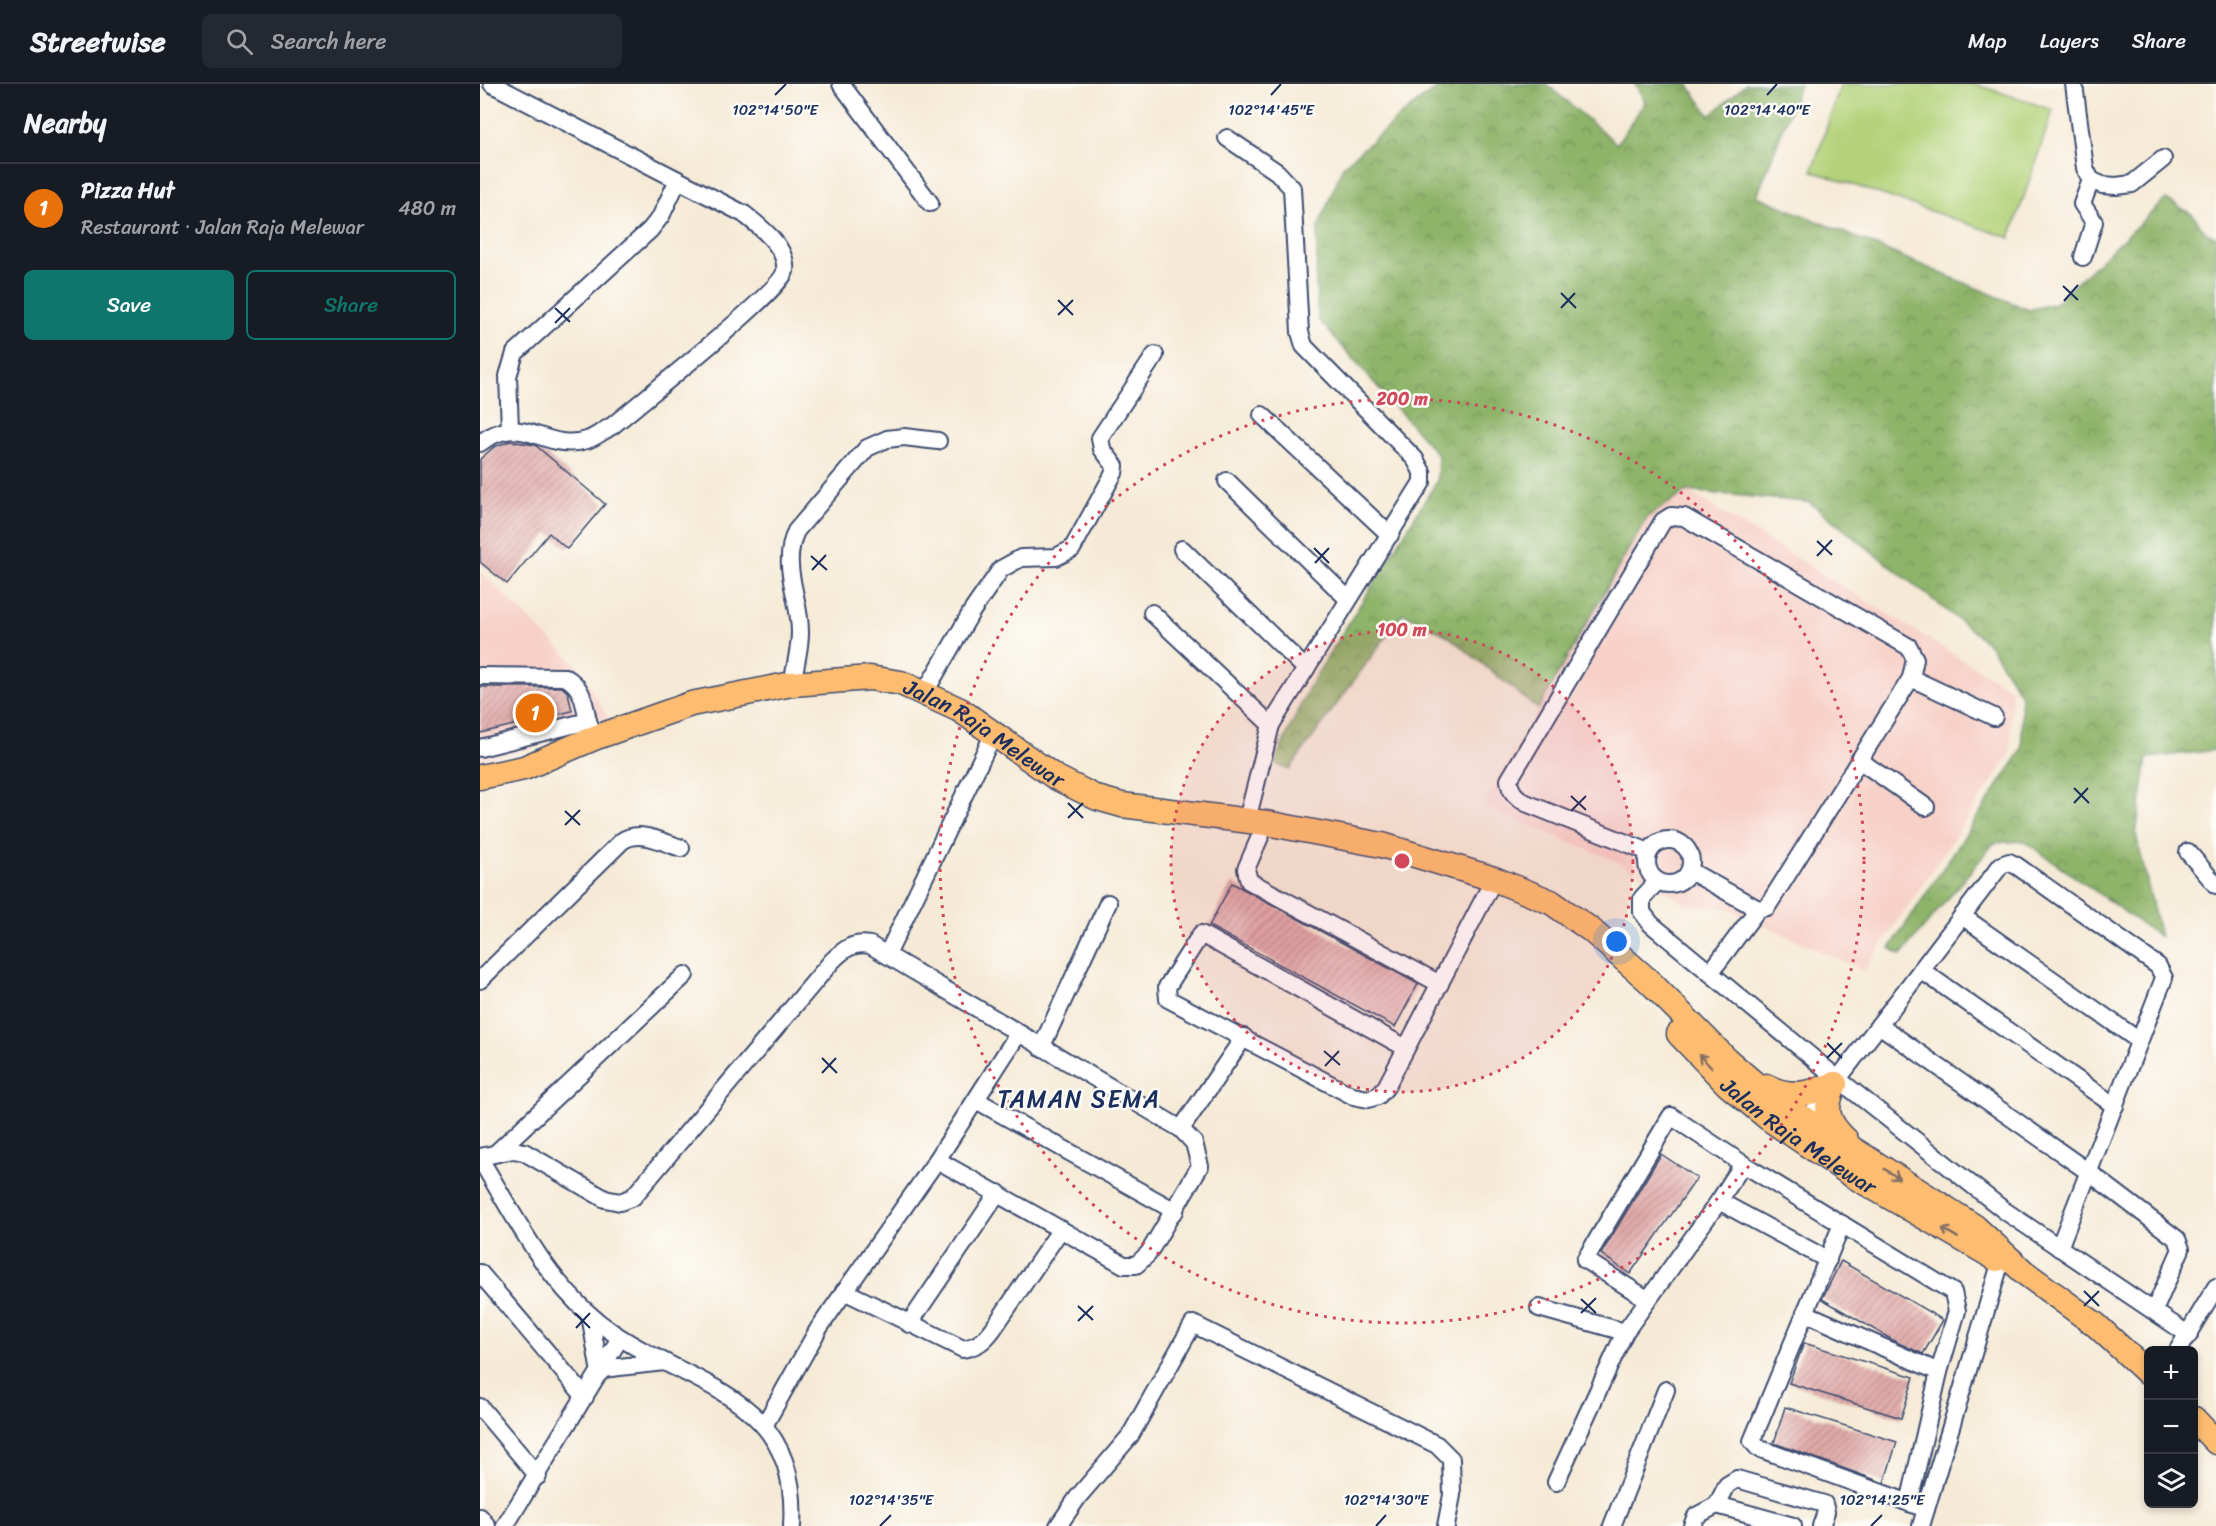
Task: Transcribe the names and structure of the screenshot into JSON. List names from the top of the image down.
{
  "streets": {
    "highway": ["Jalan Raja Melewar"]
  },
  "districts": ["TAMAN SEMA"],
  "page": {
    "header": "Streetwise",
    "search": "Search here",
    "nav": ["Map", "Layers", "Share"],
    "heading": "Nearby",
    "list": [
      {
        "mark": "1",
        "name": "Pizza Hut",
        "note": "Restaurant · Jalan Raja Melewar",
        "value": "480 m"
      }
    ],
    "buttons": ["Save", "Share"],
    "pins": "1",
    "map_buttons": ["+", "−"]
  },
  "coordinates": [
    "102°14'50\"E",
    "102°14'45\"E",
    "102°14'40\"E",
    "102°14'35\"E",
    "102°14'30\"E",
    "102°14'25\"E"
  ],
  "rings": ["200 m", "100 m"]
}
